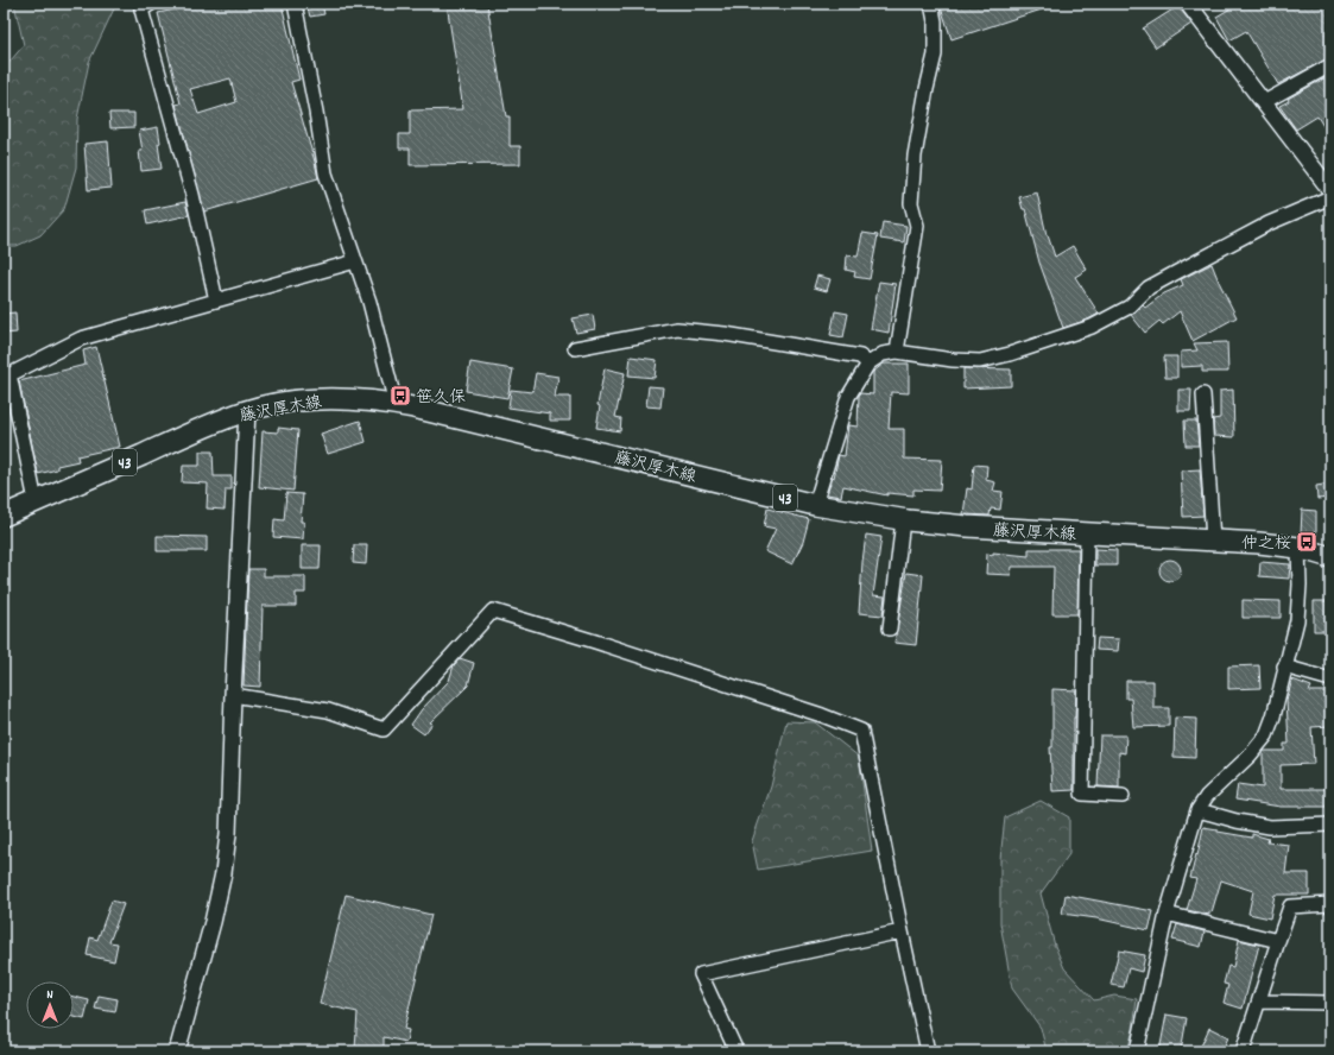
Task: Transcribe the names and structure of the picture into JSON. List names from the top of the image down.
{
  "streets": {
    "main road": ["藤沢厚木線", "43"]
  },
  "places": {
    "bus stop": ["笹久保", "仲之桜"]
  },
  "north": "top"
}
